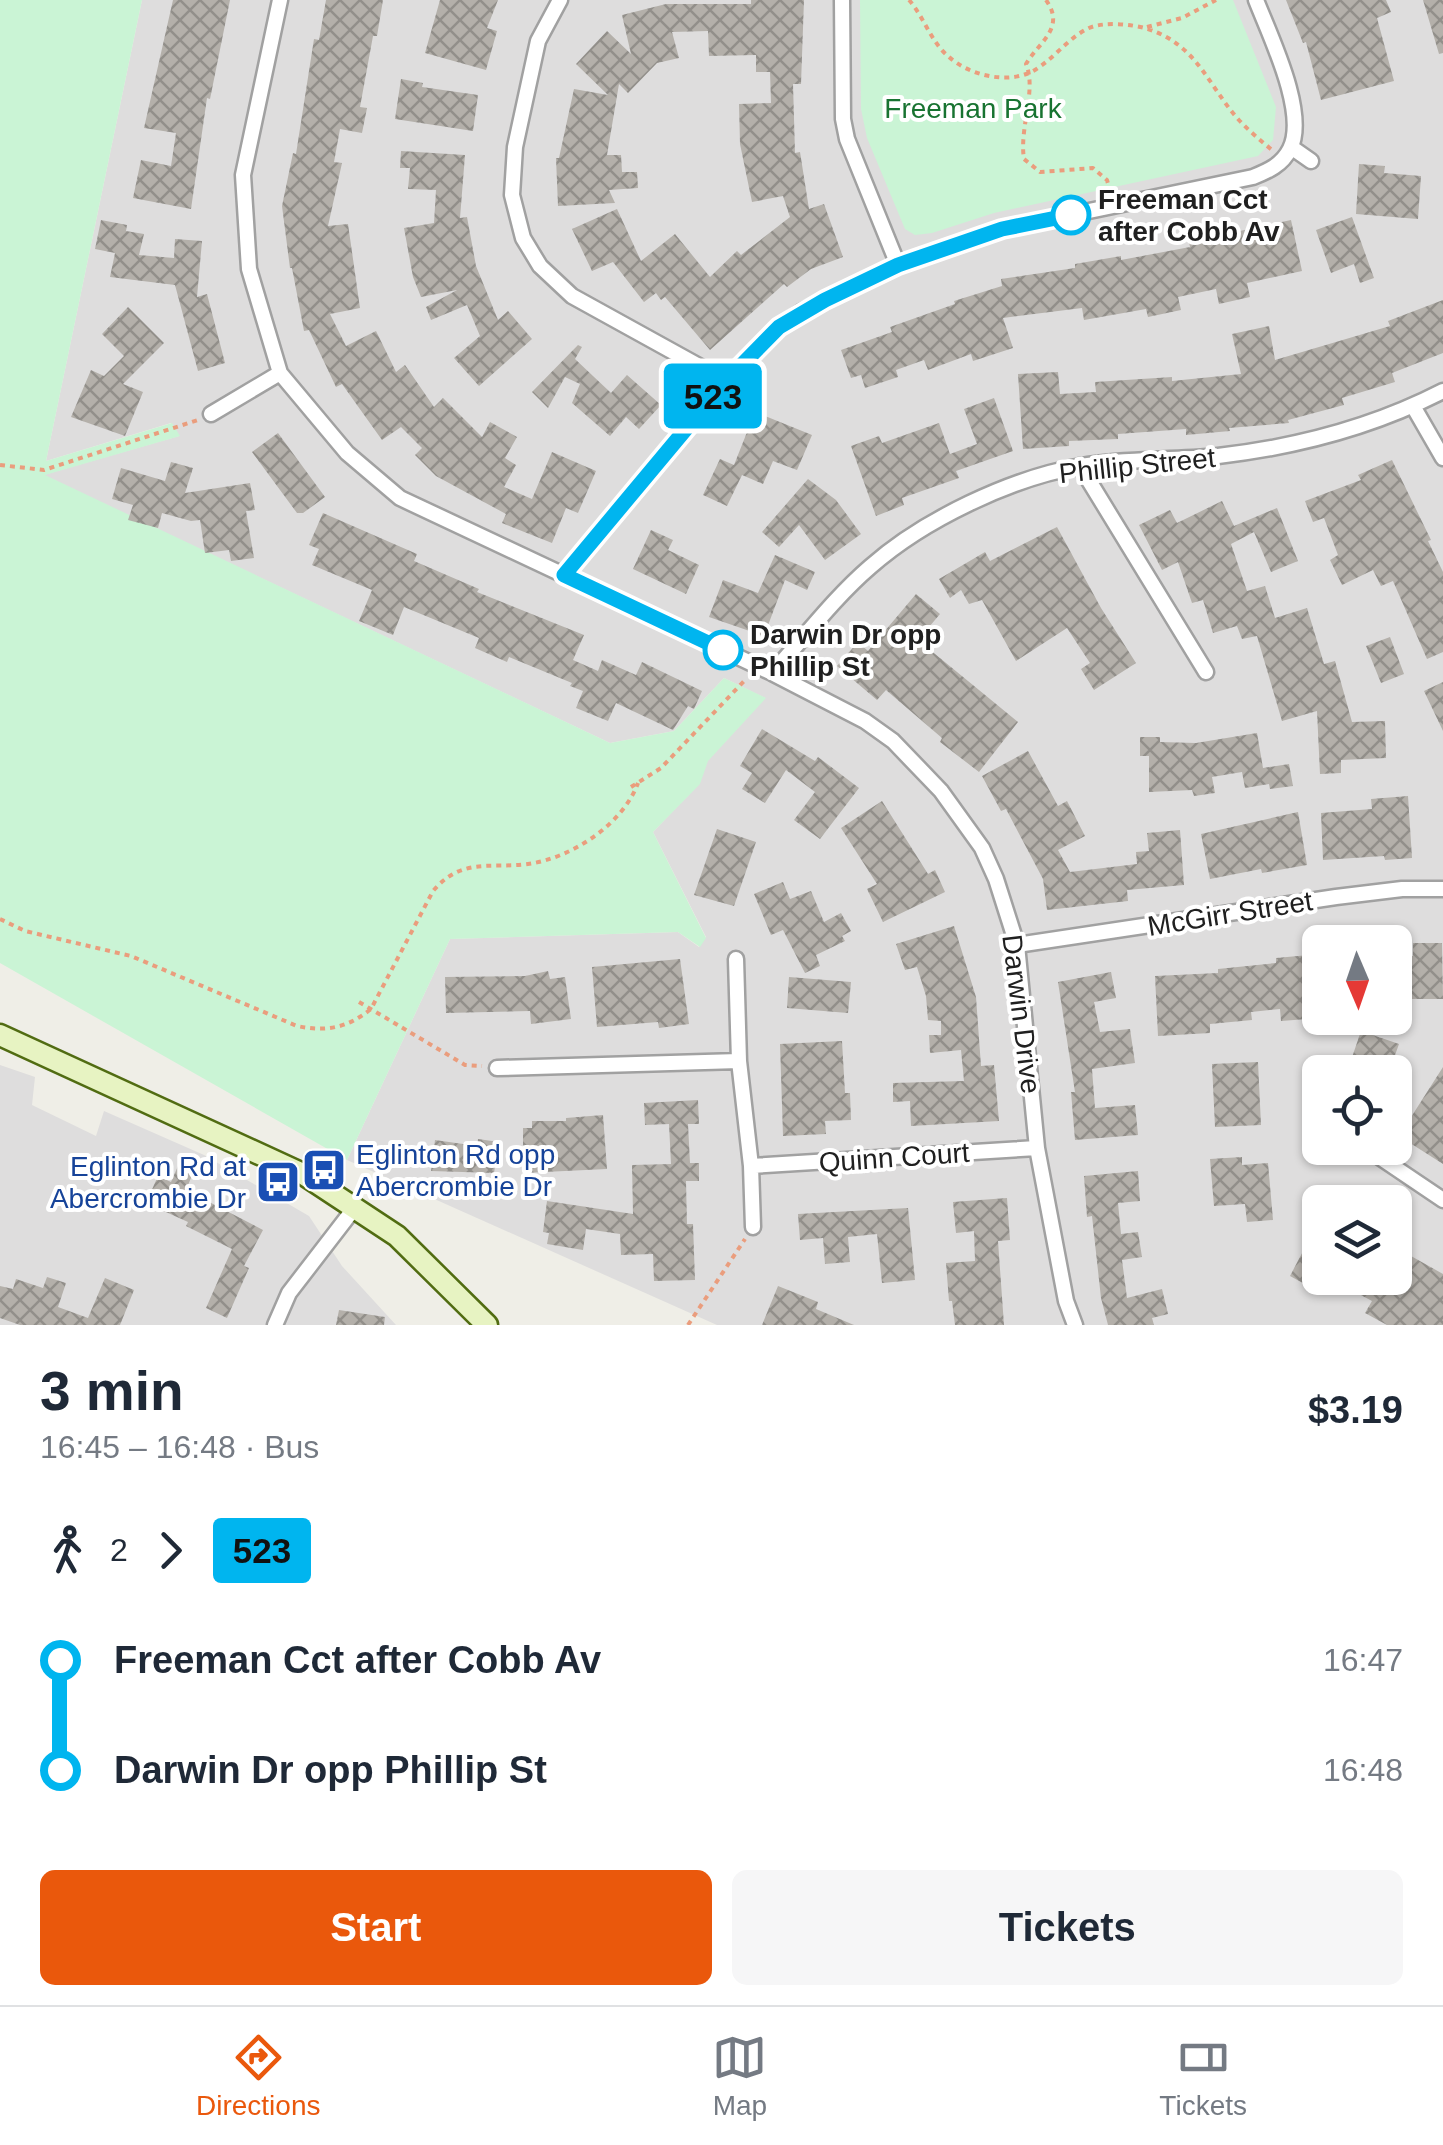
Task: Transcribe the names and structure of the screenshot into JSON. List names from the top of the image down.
{
  "streets": {
    "street": [
      "Phillip Street",
      "McGirr Street",
      "Darwin Drive",
      "Quinn Court"
    ]
  },
  "crossings": [
    ["Phillip Street", "Darwin Drive"],
    ["McGirr Street", "Darwin Drive"],
    ["Darwin Drive", "Quinn Court"]
  ],
  "parks": ["Freeman Park"],
  "places": {
    "other": ["Freeman Cct after Cobb Av", "Darwin Dr opp Phillip St"],
    "bus stop": ["Eglinton Rd opp Abercrombie Dr", "Eglinton Rd at Abercrombie Dr"]
  },
  "lines": ["bus line 523"],
  "north": "bottom",
  "page": {
    "on_map": "523",
    "heading": ["3 min", "16:45 – 16:48 · Bus", "$3.19"],
    "legs": ["2", "523"],
    "list": [
      {
        "name": "Freeman Cct after Cobb Av",
        "value": "16:47"
      },
      {
        "name": "Darwin Dr opp Phillip St",
        "value": "16:48"
      }
    ],
    "buttons": ["Start", "Tickets"],
    "tabs": ["Directions", "Map", "Tickets"]
  }
}
